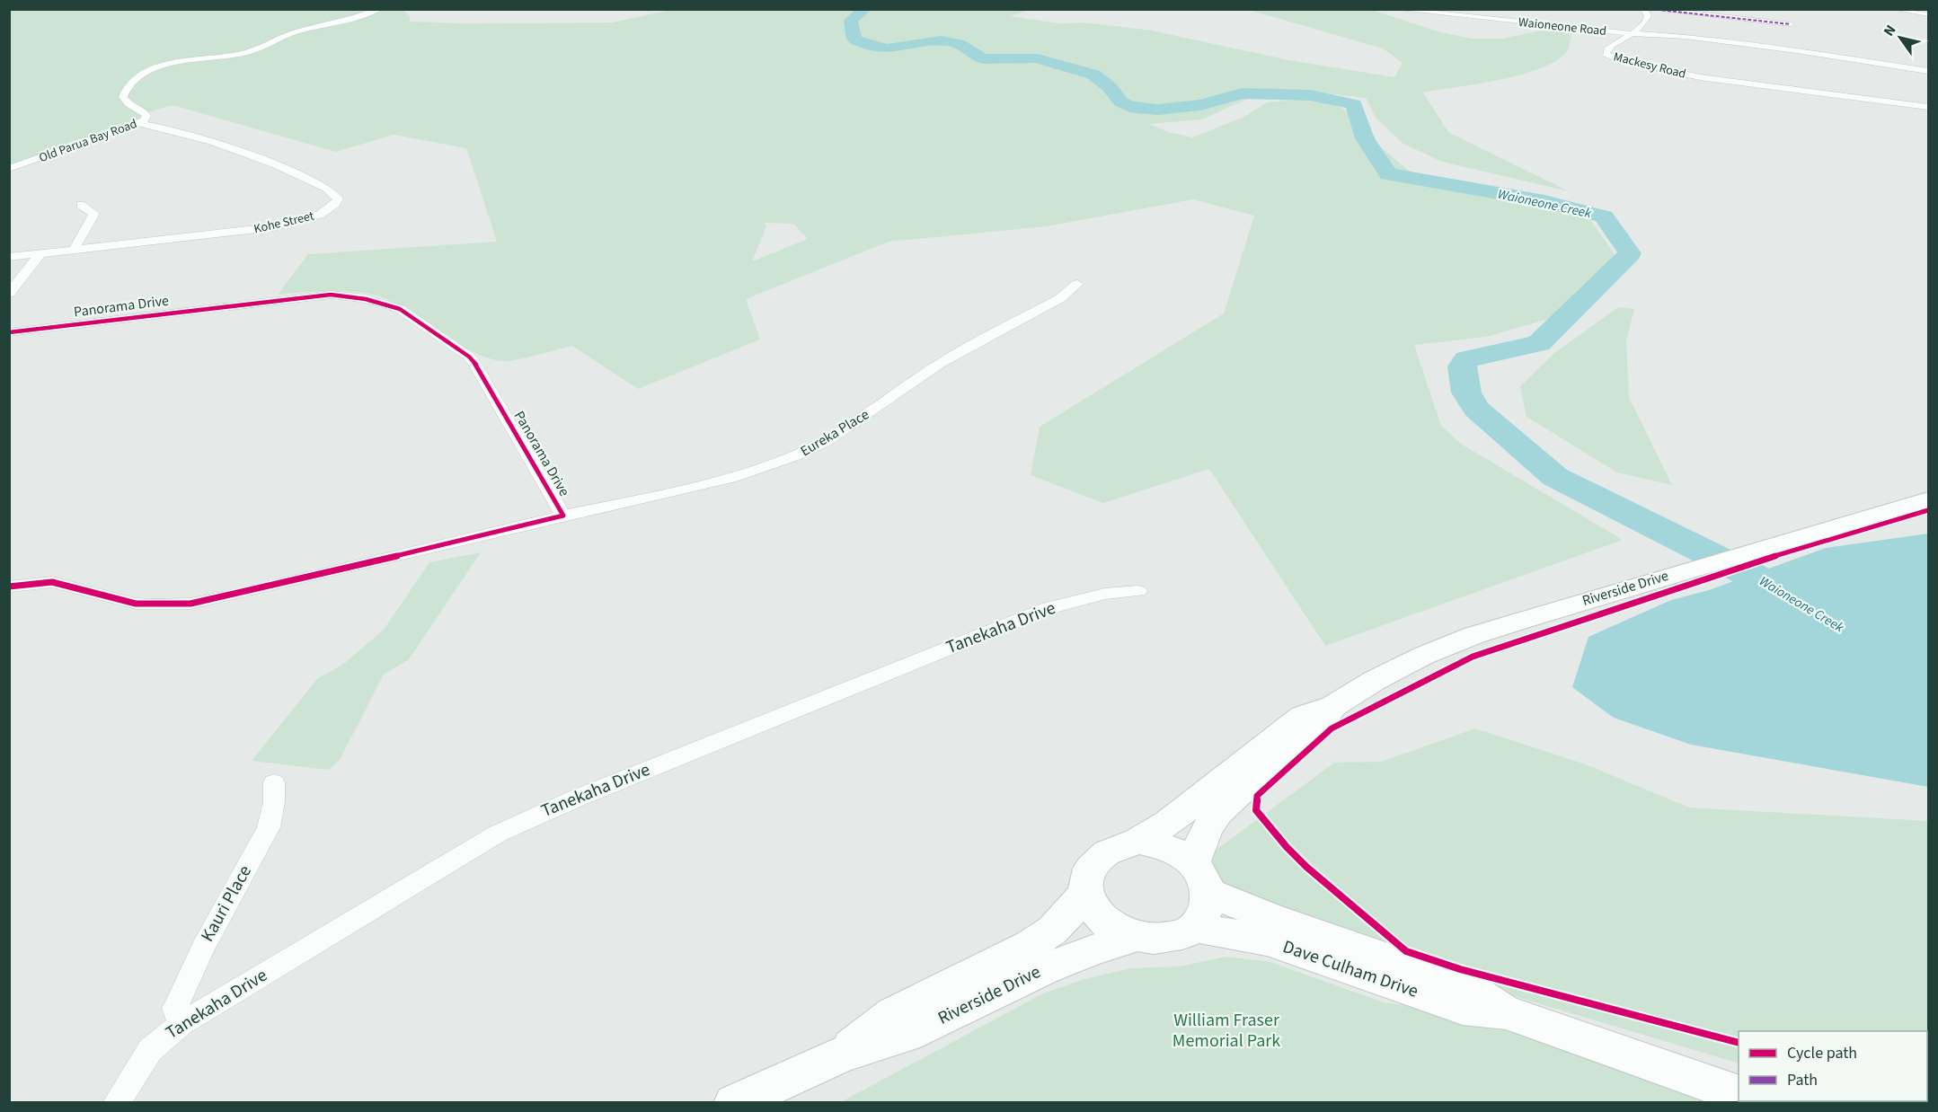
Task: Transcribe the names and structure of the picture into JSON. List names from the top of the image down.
{
  "streets": {
    "main road": ["Riverside Drive", "Dave Culham Drive"],
    "street": [
      "Waioneone Road",
      "Mackesy Road",
      "Old Parua Bay Road",
      "Kohe Street",
      "Panorama Drive",
      "Eureka Place",
      "Tanekaha Drive",
      "Kauri Place"
    ]
  },
  "crossings": [
    ["Waioneone Road", "Mackesy Road"],
    ["Old Parua Bay Road", "Kohe Street"],
    ["Panorama Drive", "Eureka Place"],
    ["Riverside Drive", "Dave Culham Drive"],
    ["Tanekaha Drive", "Kauri Place"]
  ],
  "water": ["Waioneone Creek"],
  "parks": ["William Fraser Memorial Park"],
  "legend": ["Cycle path", "Path"],
  "north": "top left"
}
